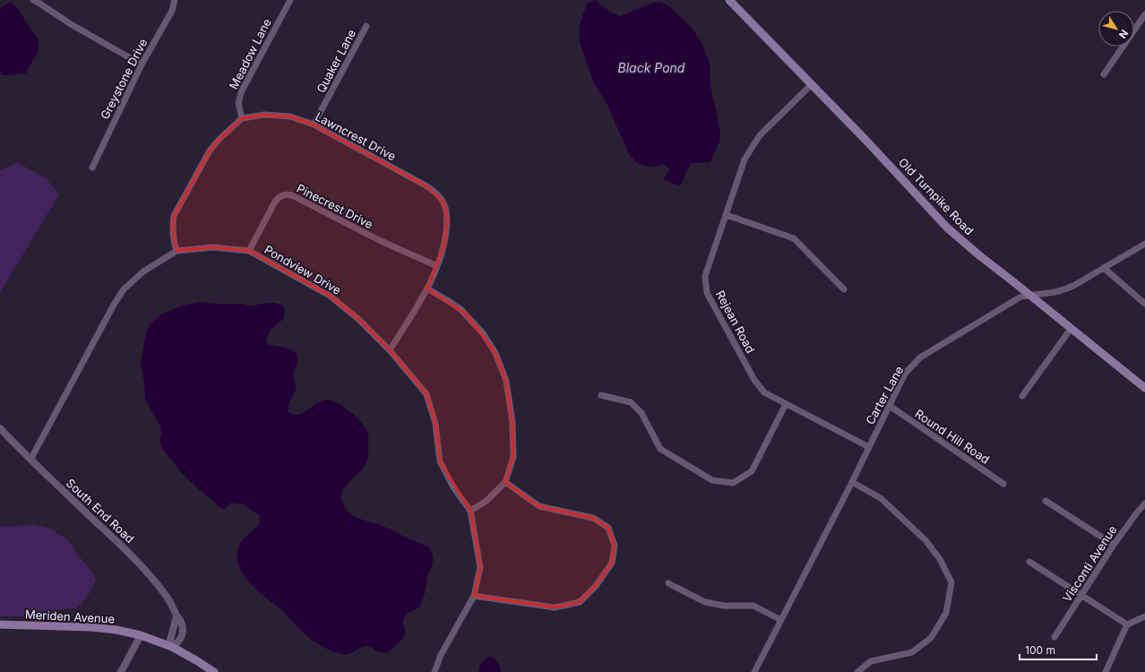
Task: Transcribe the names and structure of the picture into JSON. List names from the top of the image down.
{
  "streets": {
    "main road": ["Old Turnpike Road", "Meriden Avenue"],
    "street": [
      "Meadow Lane",
      "Quaker Lane",
      "Greystone Drive",
      "Lawncrest Drive",
      "Pinecrest Drive",
      "Pondview Drive",
      "Rejean Road",
      "Carter Lane",
      "Round Hill Road",
      "South End Road",
      "Visconti Avenue"
    ]
  },
  "crossings": [
    ["Meadow Lane", "Lawncrest Drive"],
    ["Quaker Lane", "Lawncrest Drive"],
    ["Lawncrest Drive", "Pinecrest Drive"],
    ["Lawncrest Drive", "Pondview Drive"],
    ["Old Turnpike Road", "Rejean Road"],
    ["Old Turnpike Road", "Carter Lane"],
    ["Pinecrest Drive", "Pondview Drive"],
    ["Pondview Drive", "South End Road"],
    ["Rejean Road", "Carter Lane"],
    ["Carter Lane", "Round Hill Road"],
    ["South End Road", "Meriden Avenue"]
  ],
  "water": ["Black Pond"],
  "scale_bar": "100 m",
  "north": "bottom right"
}
